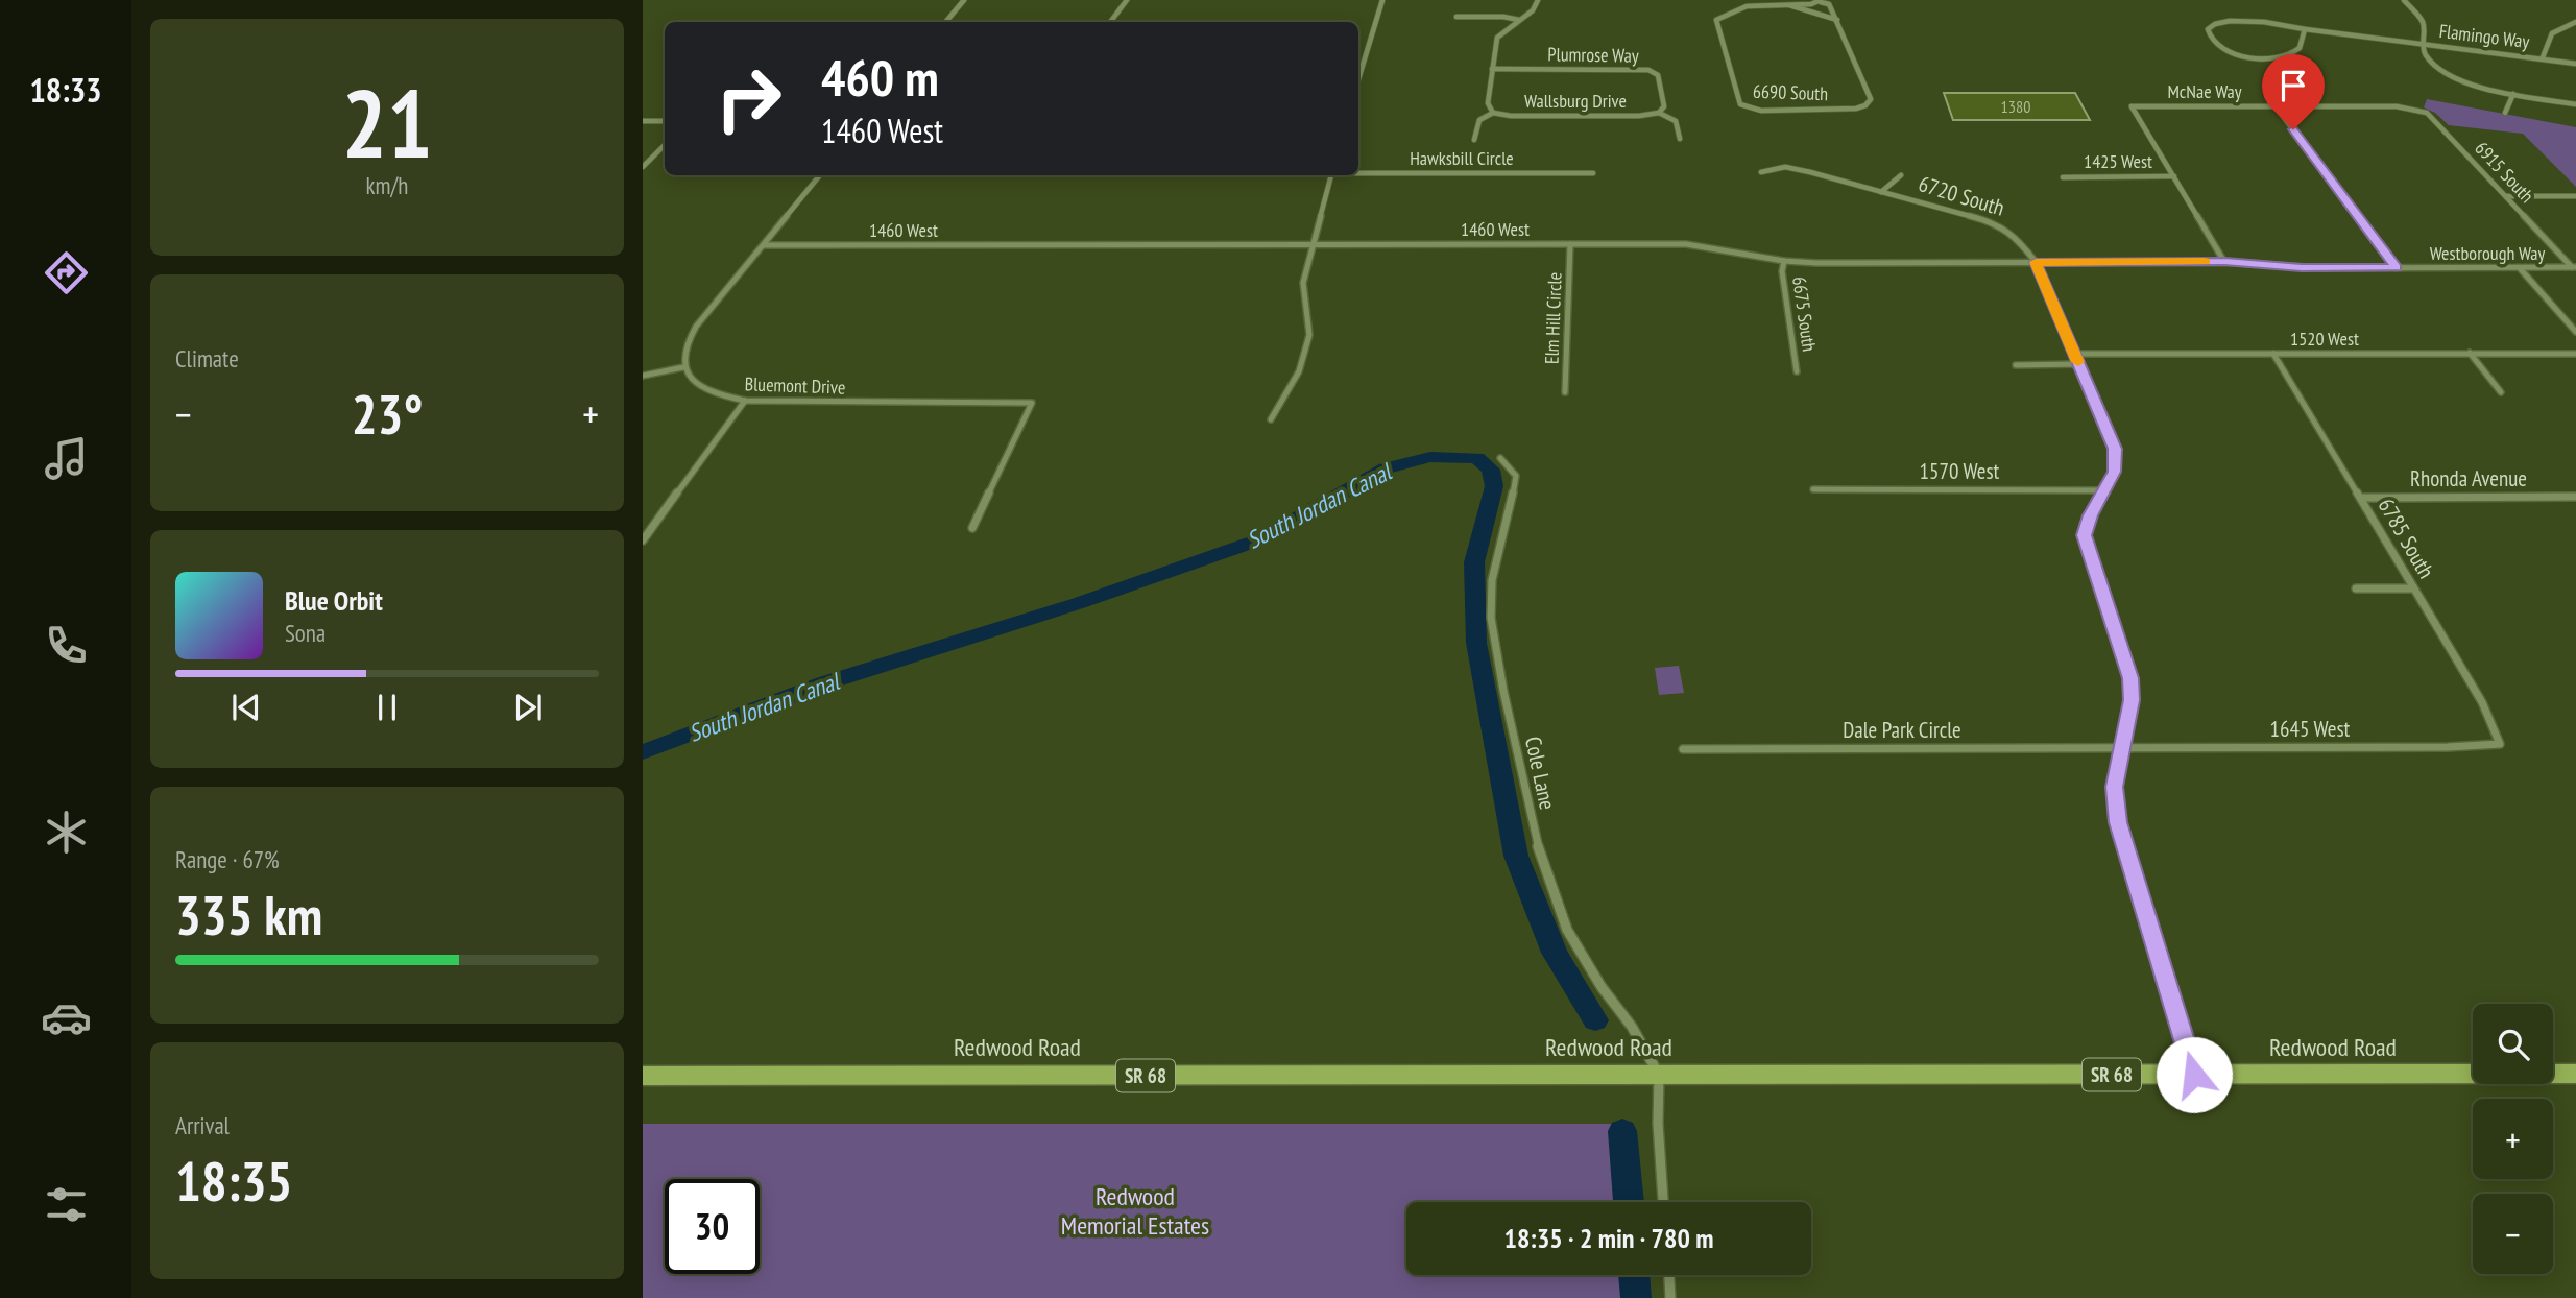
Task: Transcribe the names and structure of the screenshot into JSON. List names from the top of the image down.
{
  "streets": {
    "main road": ["Redwood Road", "SR 68"],
    "street": [
      "Flamingo Way",
      "Plumrose Way",
      "McNae Way",
      "6690 South",
      "Wallsburg Drive",
      "Hawksbill Circle",
      "1425 West",
      "6915 South",
      "6720 South",
      "1460 West",
      "Westborough Way",
      "6675 South",
      "Elm Hill Circle",
      "1520 West",
      "Bluemont Drive",
      "1570 West",
      "Rhonda Avenue",
      "6785 South",
      "1645 West",
      "Dale Park Circle",
      "Cole Lane"
    ]
  },
  "crossings": [
    ["Plumrose Way", "Wallsburg Drive"],
    ["McNae Way", "1425 West"],
    ["McNae Way", "6915 South"],
    ["6915 South", "Westborough Way"],
    ["6720 South", "1460 West"],
    ["6720 South", "1520 West"],
    ["6720 South", "1570 West"],
    ["6720 South", "1645 West"],
    ["6720 South", "Dale Park Circle"],
    ["6720 South", "Redwood Road"],
    ["1460 West", "Westborough Way"],
    ["1460 West", "6675 South"],
    ["1460 West", "Elm Hill Circle"],
    ["1520 West", "6785 South"],
    ["Rhonda Avenue", "6785 South"],
    ["6785 South", "1645 West"],
    ["1645 West", "Dale Park Circle"],
    ["Cole Lane", "Redwood Road"]
  ],
  "water": ["South Jordan Canal"],
  "parks": ["Redwood Memorial Estates"],
  "house_numbers": ["1380"],
  "page": {
    "tabs": "18:33",
    "tile": [
      ["21", "km/h"],
      "Climate",
      ["Range · 67%", "335 km"],
      ["Arrival", "18:35"]
    ],
    "turn": ["460 m", "1460 West"],
    "heat": ["−", "23°", "+"],
    "song": ["Blue Orbit", "Sona"],
    "map_buttons": ["+", "−"],
    "limit": "30",
    "trip": "18:35 · 2 min · 780 m"
  }
}
